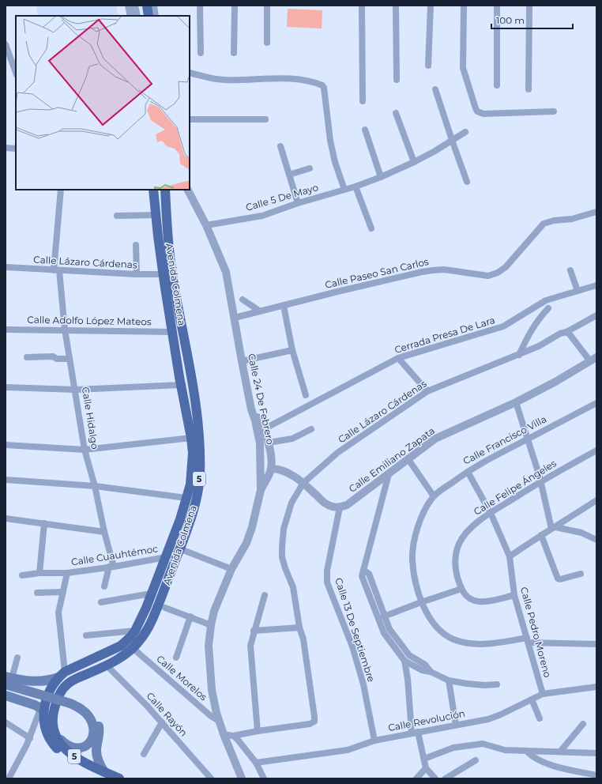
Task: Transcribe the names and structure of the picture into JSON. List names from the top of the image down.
{
  "streets": {
    "main road": ["Avenida Colmena", "5"],
    "street": [
      "Calle 5 De Mayo",
      "Calle Lázaro Cárdenas",
      "Calle Paseo San Carlos",
      "Calle Adolfo López Mateos",
      "Cerrada Presa De Lara",
      "Calle 24 De Febrero",
      "Calle Hidalgo",
      "Calle Francisco Villa",
      "Calle Emiliano Zapata",
      "Calle Felipe Ángeles",
      "Calle Cuauhtémoc",
      "Calle 13 De Septiembre",
      "Calle Pedro Moreno",
      "Calle Morelos",
      "Calle Rayón",
      "Calle Revolución"
    ]
  },
  "crossings": [
    ["Calle 5 De Mayo", "Calle 24 De Febrero"],
    ["Calle Lázaro Cárdenas", "Calle Hidalgo"],
    ["Calle Lázaro Cárdenas", "5"],
    ["Calle Paseo San Carlos", "Calle 24 De Febrero"],
    ["Avenida Colmena", "Calle Adolfo López Mateos"],
    ["Avenida Colmena", "5"],
    ["Avenida Colmena", "Calle Cuauhtémoc"],
    ["Avenida Colmena", "Calle Morelos"],
    ["Avenida Colmena", "Calle Rayón"],
    ["Calle Adolfo López Mateos", "Calle Hidalgo"],
    ["Calle Adolfo López Mateos", "5"],
    ["Calle 24 De Febrero", "Calle Morelos"],
    ["Calle Hidalgo", "Calle Cuauhtémoc"],
    ["Calle Francisco Villa", "Calle Pedro Moreno"],
    ["Calle Emiliano Zapata", "Calle 13 De Septiembre"],
    ["Calle Felipe Ángeles", "Calle Pedro Moreno"],
    ["Calle 13 De Septiembre", "Calle Revolución"],
    ["Calle Pedro Moreno", "Calle Revolución"]
  ],
  "scale_bar": "100 m"
}
